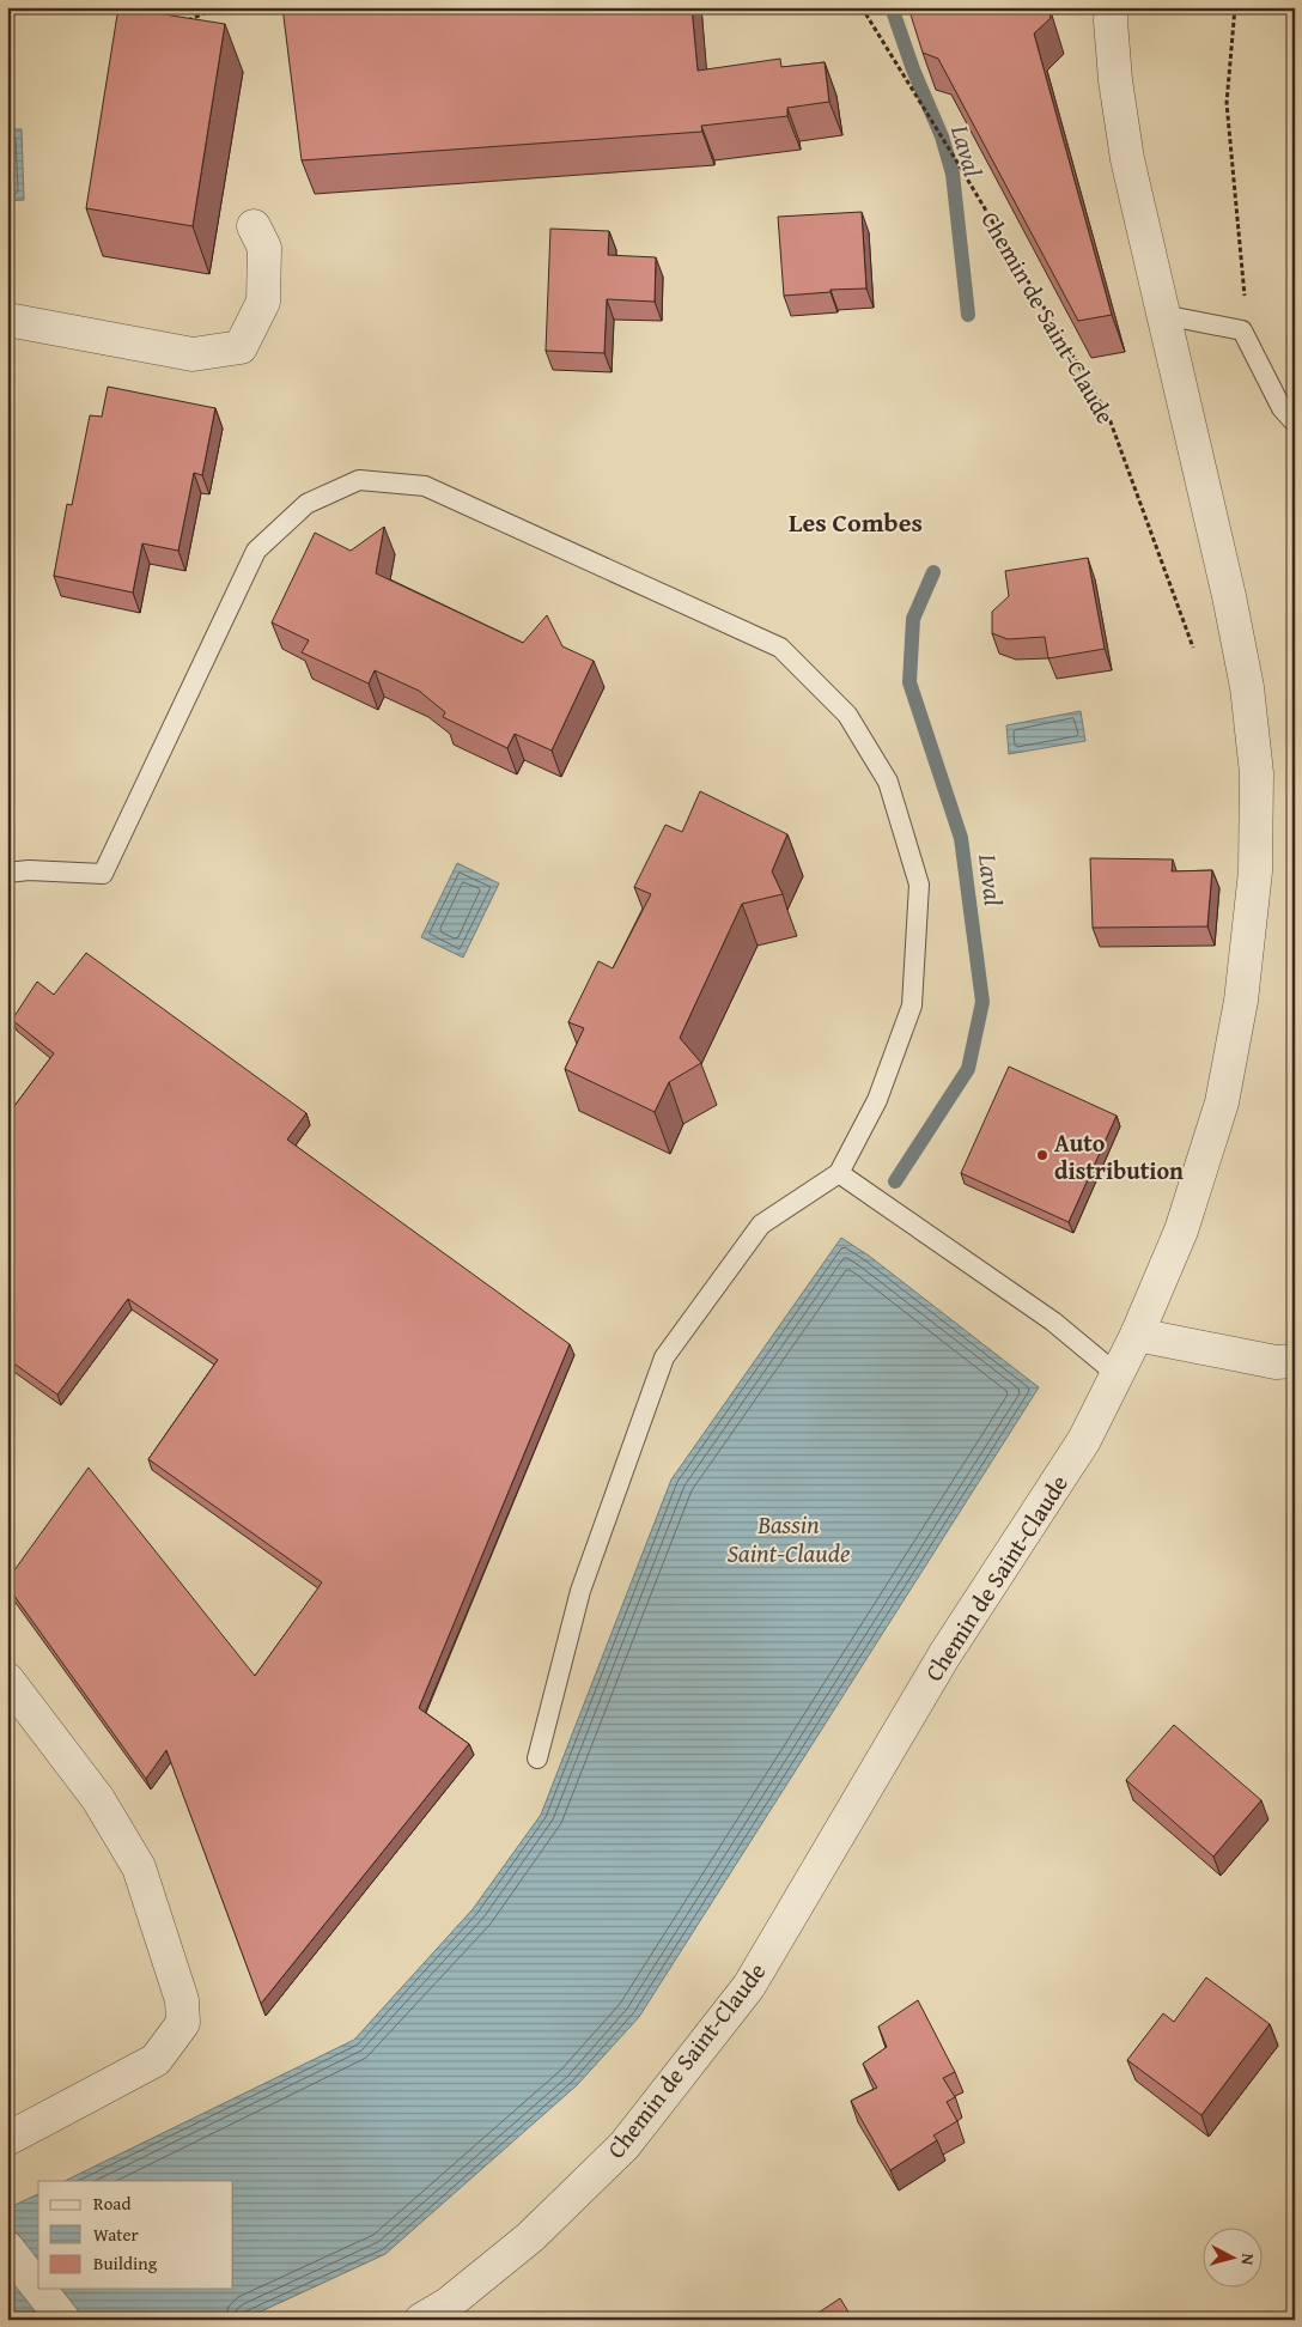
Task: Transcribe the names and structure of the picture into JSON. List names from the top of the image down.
{
  "streets": {
    "street": ["Chemin de Saint-Claude"]
  },
  "districts": ["Les Combes"],
  "water": ["Laval", "Bassin Saint-Claude"],
  "places": ["Auto distribution"],
  "legend": ["Road", "Water", "Building"],
  "north": "right"
}
